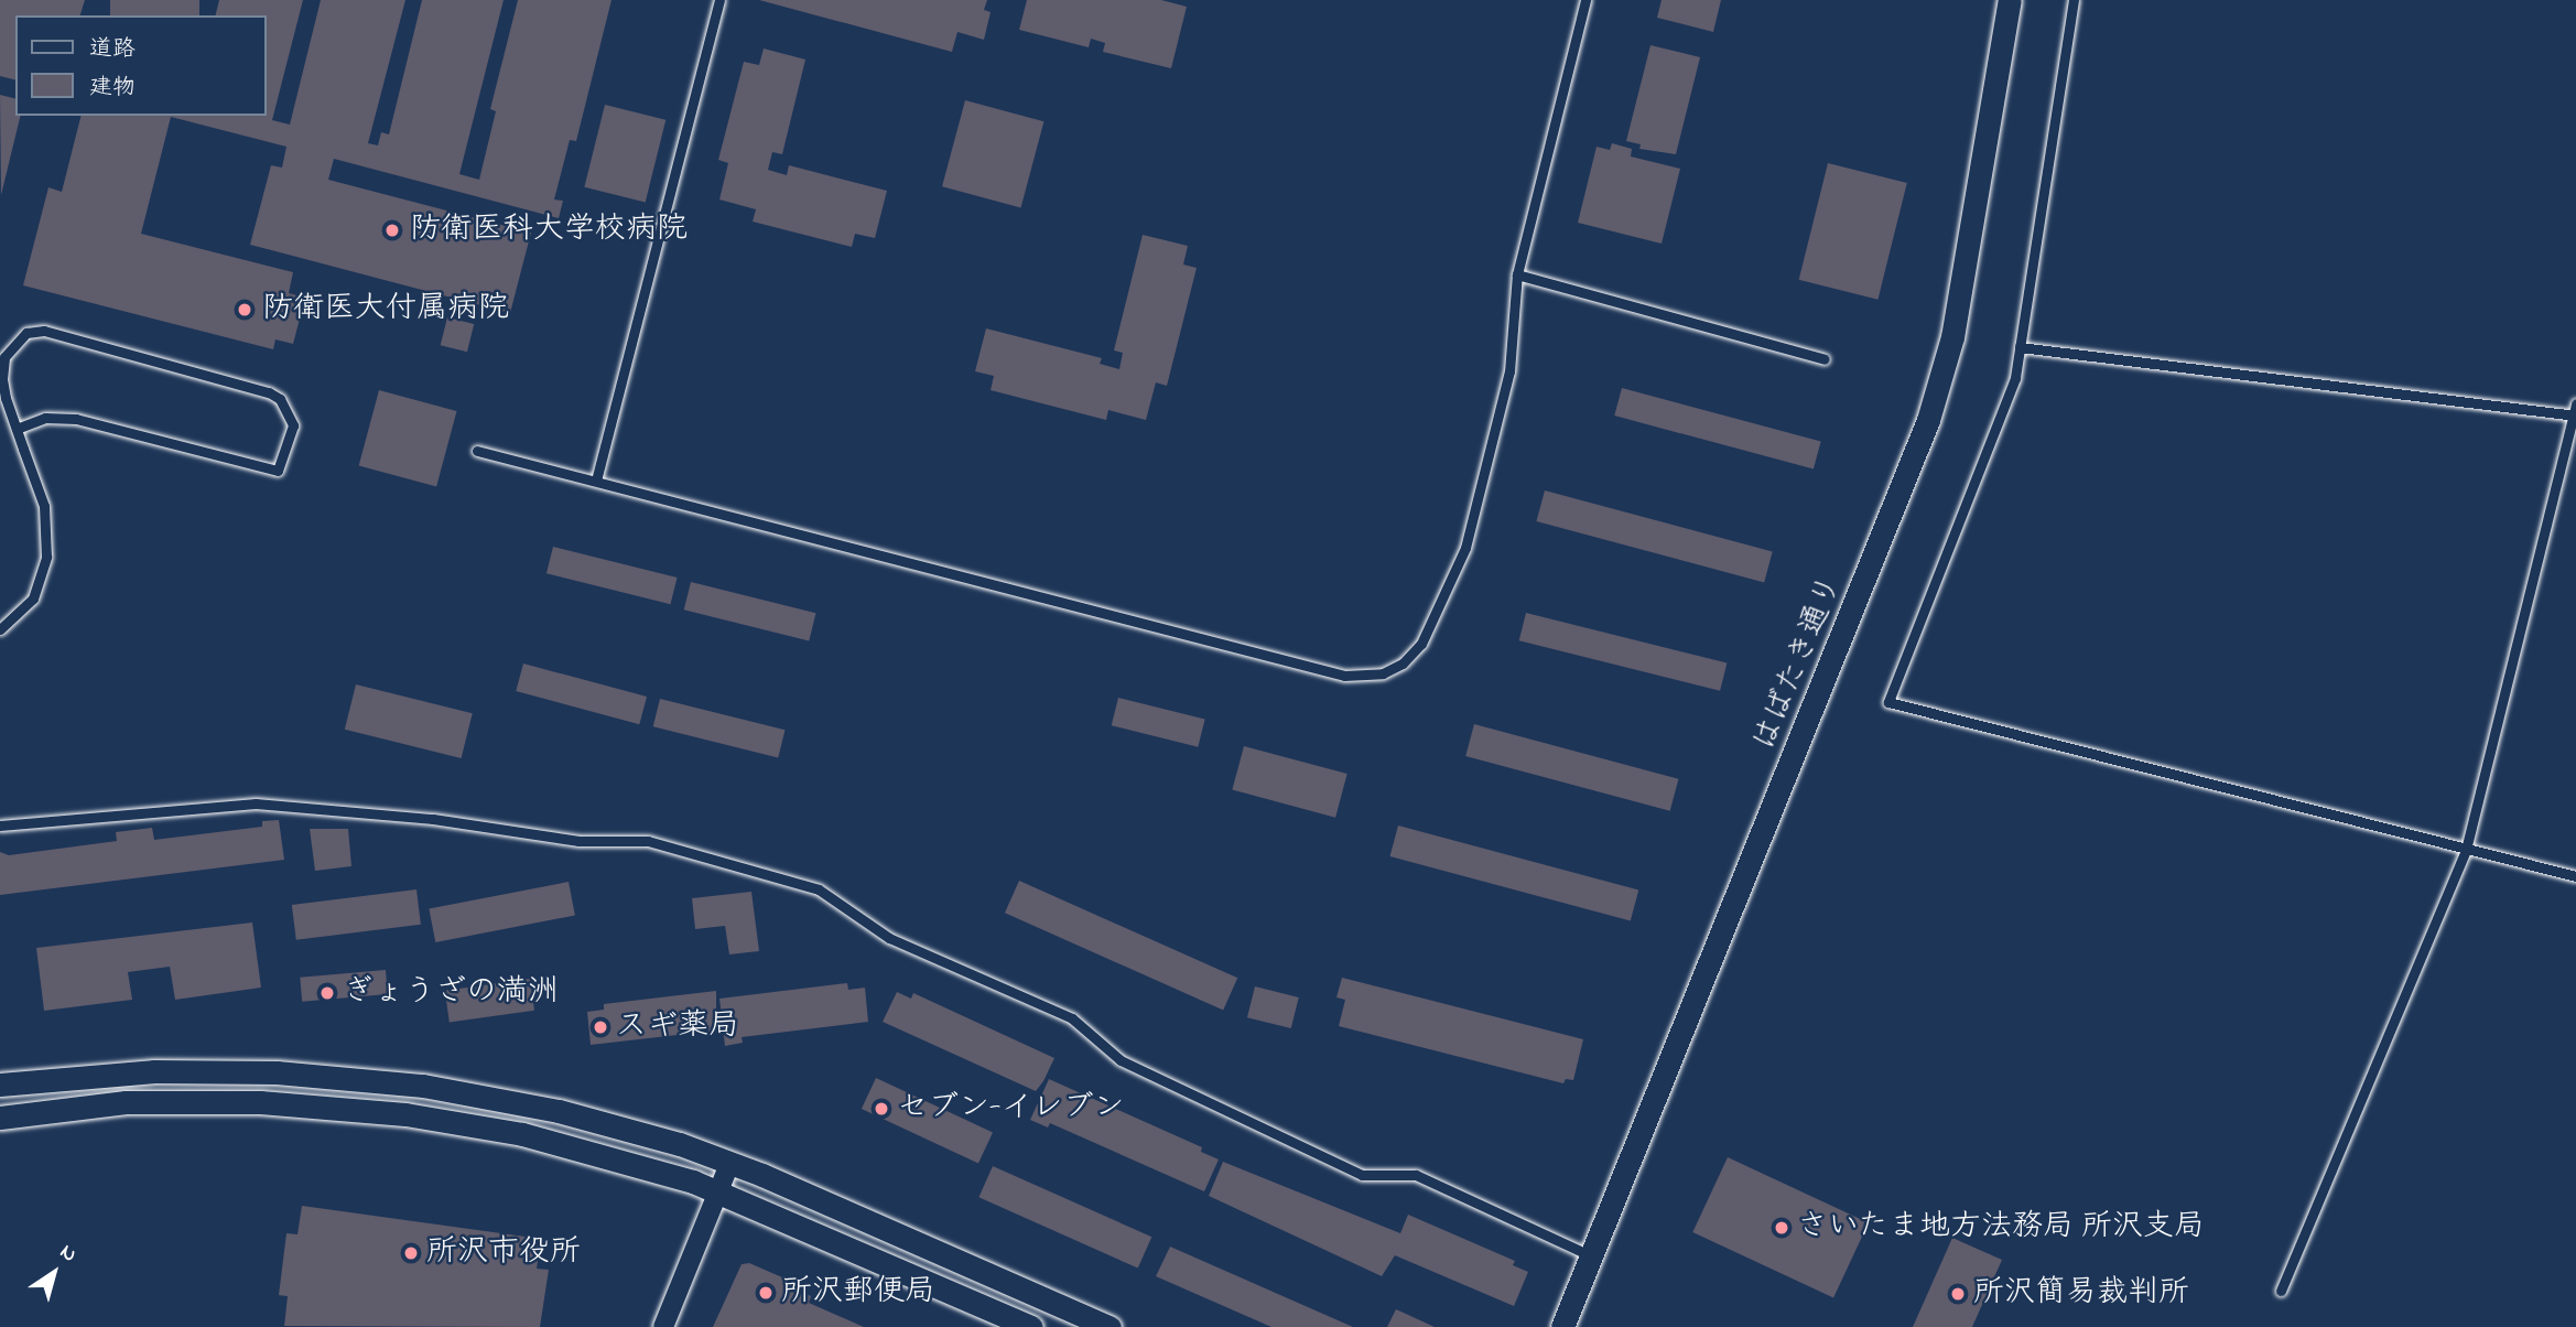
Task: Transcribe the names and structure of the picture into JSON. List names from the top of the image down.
{
  "streets": {
    "street": ["はばたき通り"]
  },
  "places": [
    "防衛医科大学校病院",
    "防衛医大付属病院",
    "ぎょうざの満洲",
    "スギ薬局",
    "セブン-イレブン",
    "さいたま地方法務局 所沢支局",
    "所沢市役所",
    "所沢郵便局",
    "所沢簡易裁判所"
  ],
  "legend": ["道路", "建物"],
  "north": "top right"
}
